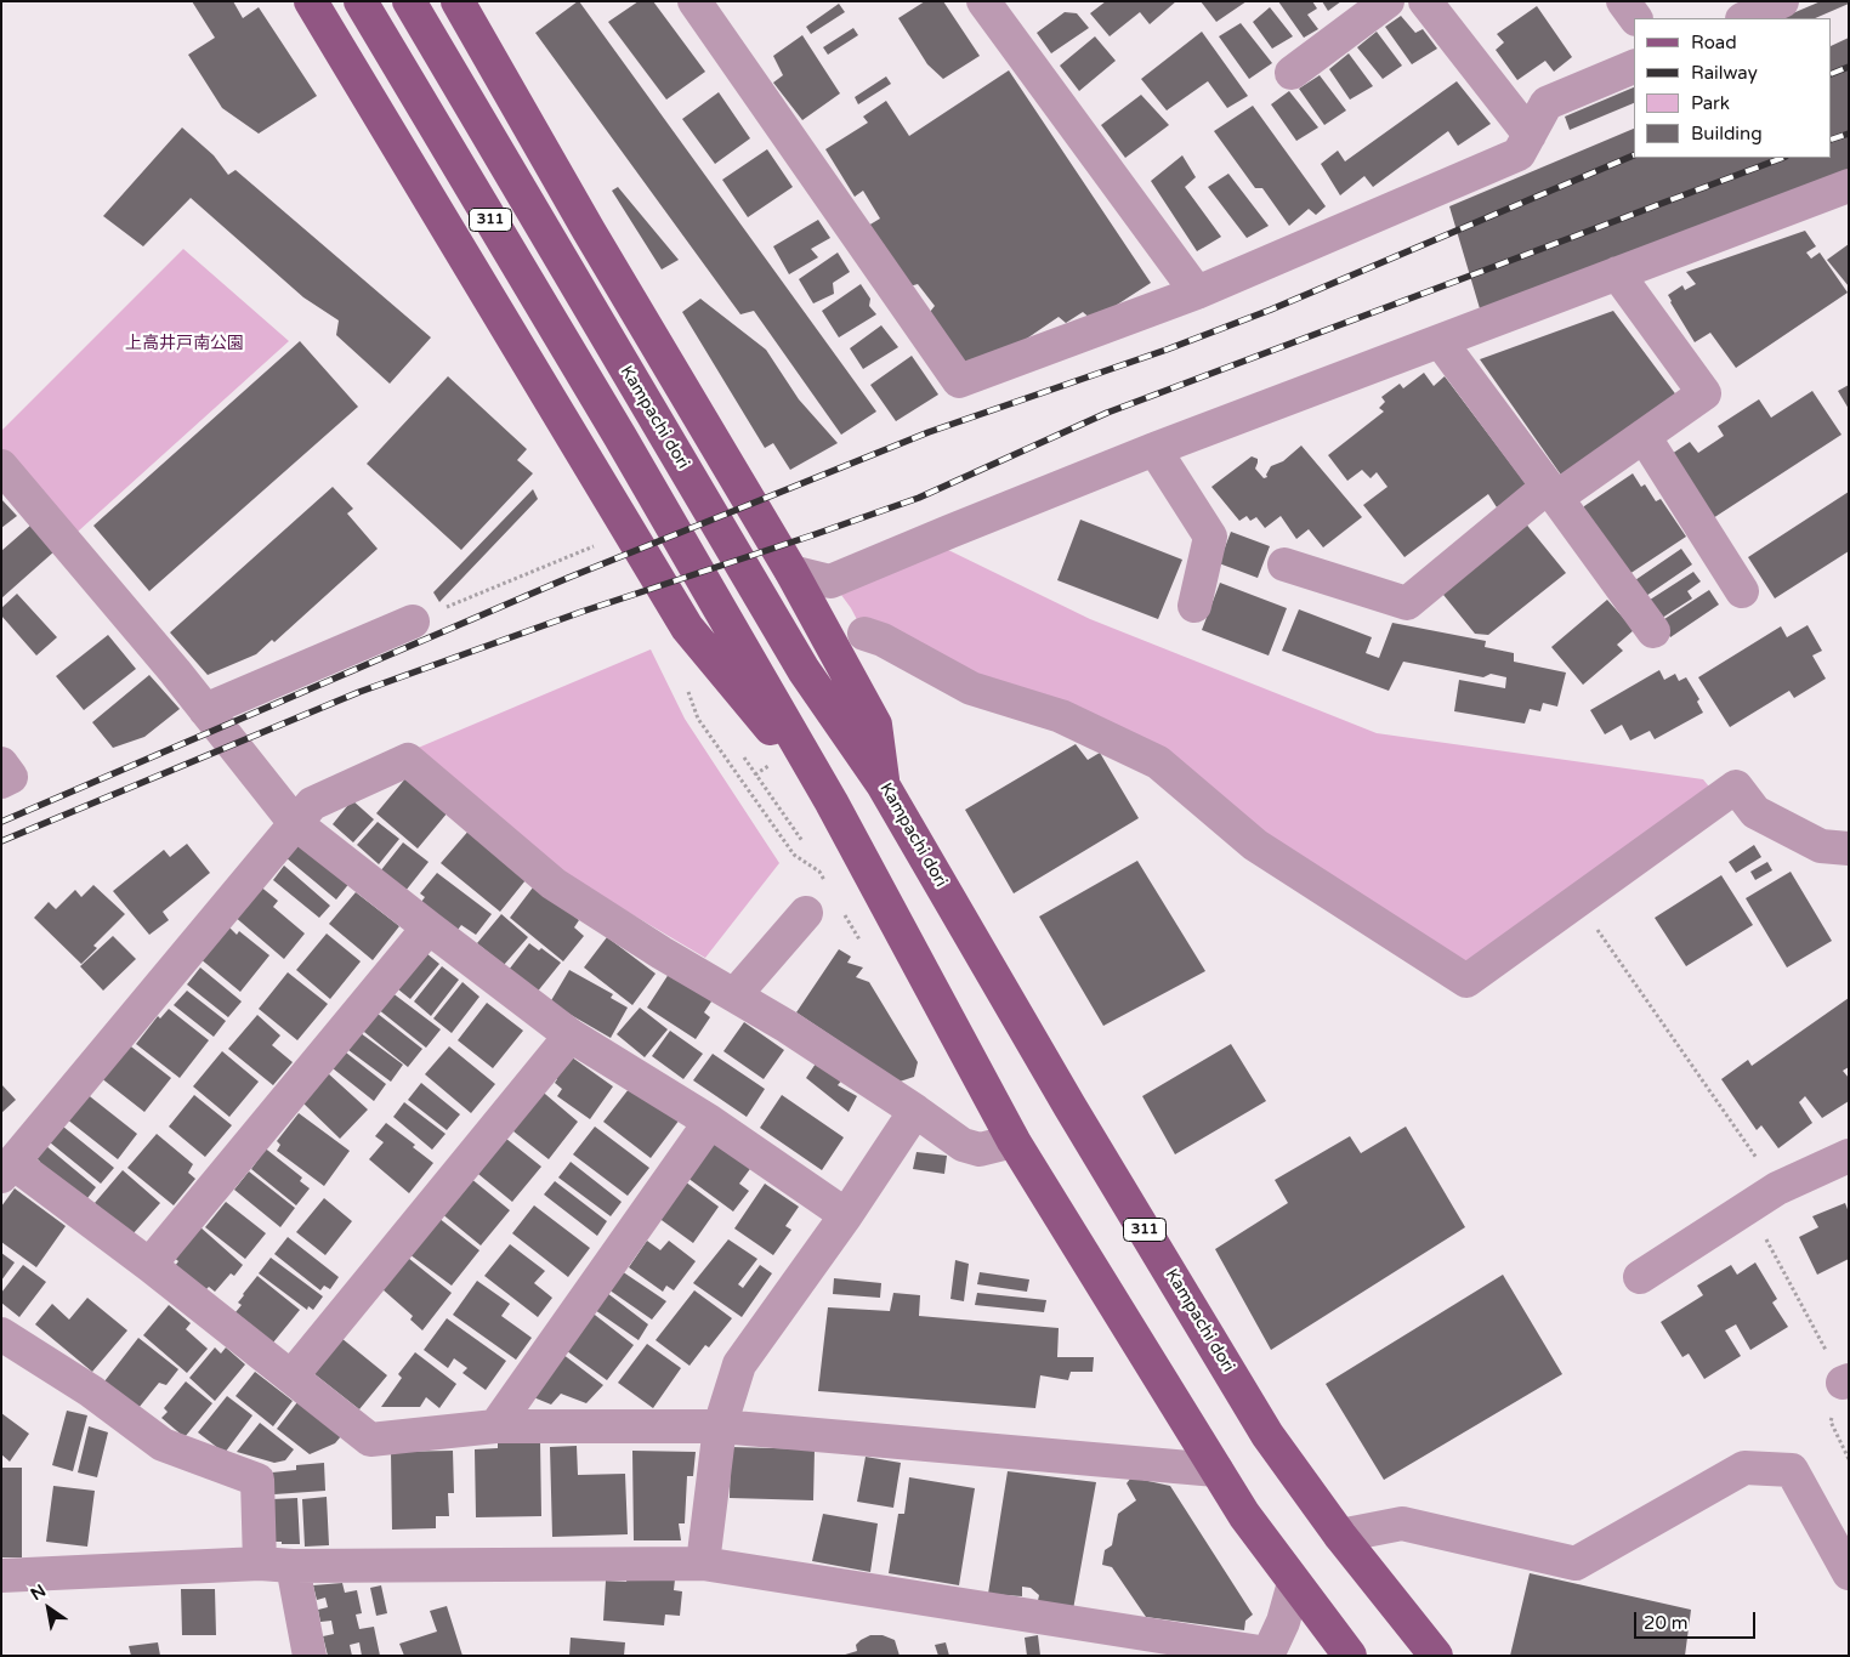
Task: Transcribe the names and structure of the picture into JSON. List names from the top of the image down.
{
  "streets": {
    "main road": ["311", "Kampachi dori"]
  },
  "parks": ["上高井戸南公園"],
  "legend": [
    "Road",
    "Railway",
    "Park",
    "Building"
  ],
  "scale_bar": "20 m",
  "north": "top left"
}
